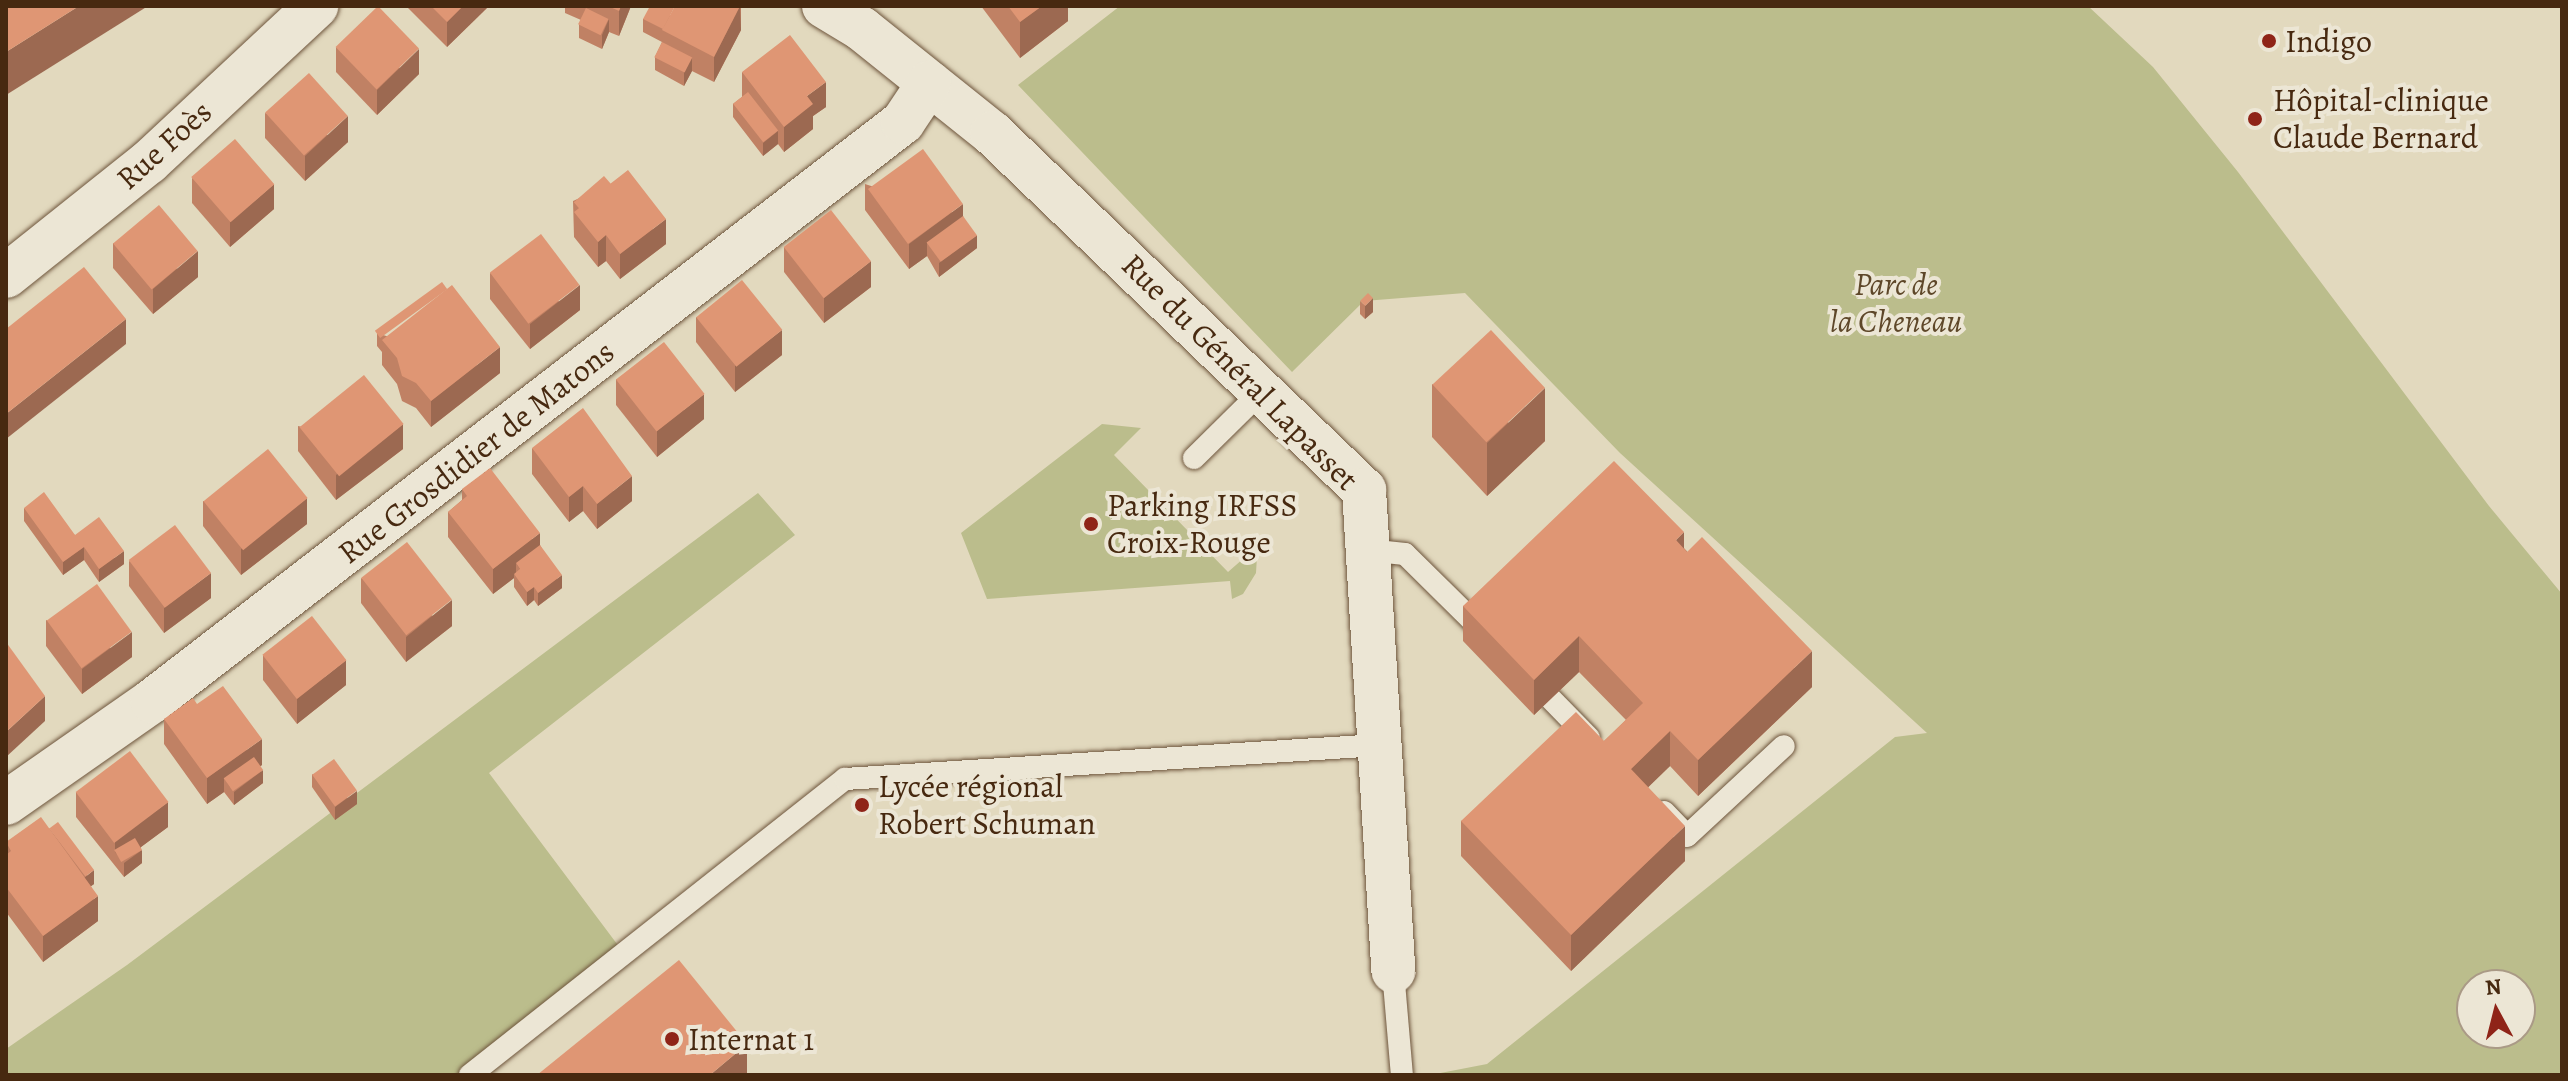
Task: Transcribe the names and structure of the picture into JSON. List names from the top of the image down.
{
  "streets": {
    "street": ["Rue Foès", "Rue du Général Lapasset", "Rue Grosdidier de Matons"]
  },
  "crossings": [
    ["Rue du Général Lapasset", "Rue Grosdidier de Matons"]
  ],
  "parks": ["Parc de la Cheneau"],
  "places": [
    "Indigo",
    "Hôpital-clinique Claude Bernard",
    "Parking IRFSS Croix-Rouge",
    "Lycée régional Robert Schuman",
    "Internat 1"
  ],
  "north": "top"
}
